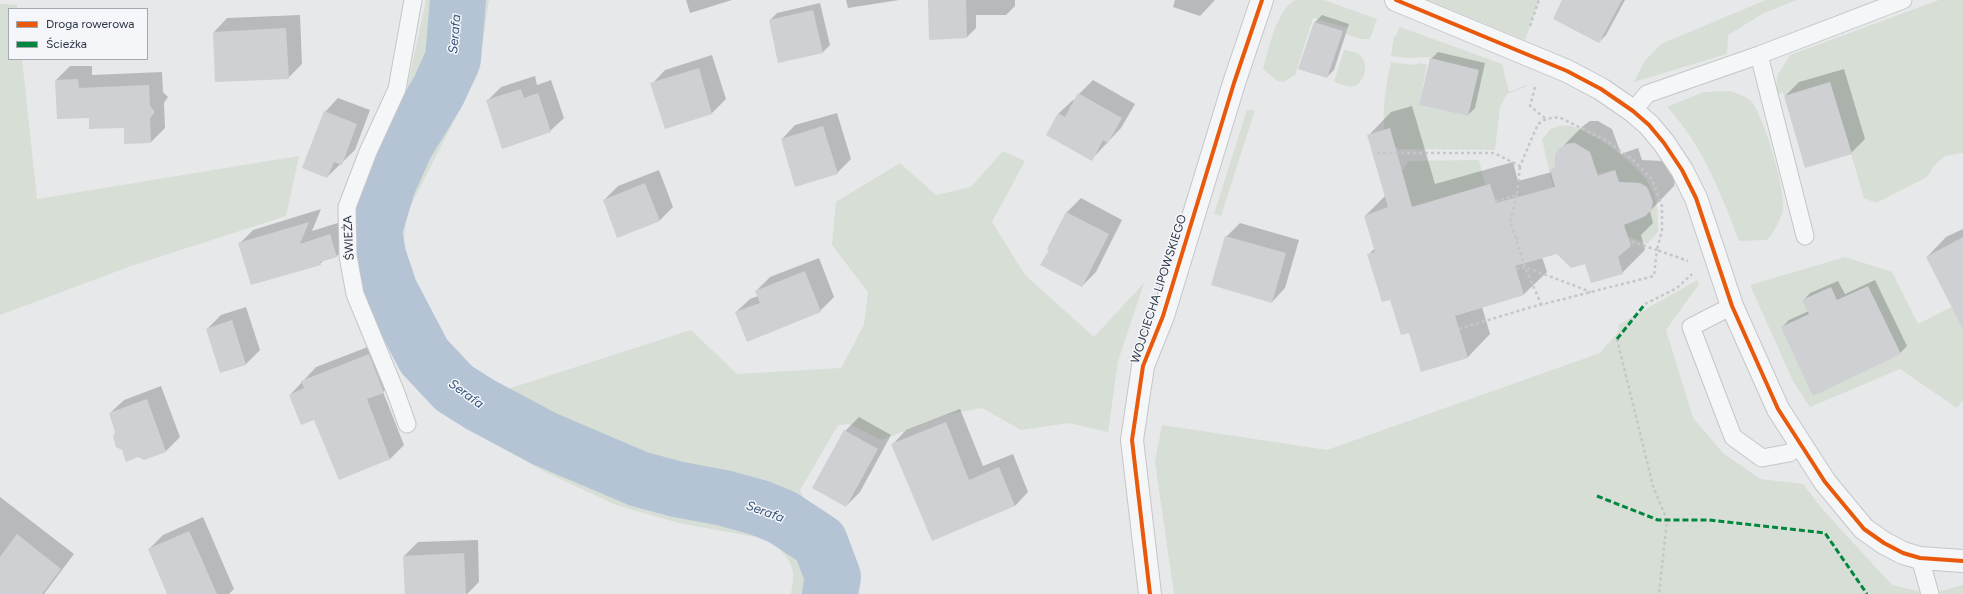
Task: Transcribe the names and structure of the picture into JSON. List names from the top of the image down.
{
  "streets": {
    "street": ["WOJCIECHA LIPOWSKIEGO"],
    "lane": ["ŚWIEŻA"]
  },
  "water": ["Serafa"],
  "legend": ["Droga rowerowa", "Ścieżka"]
}
